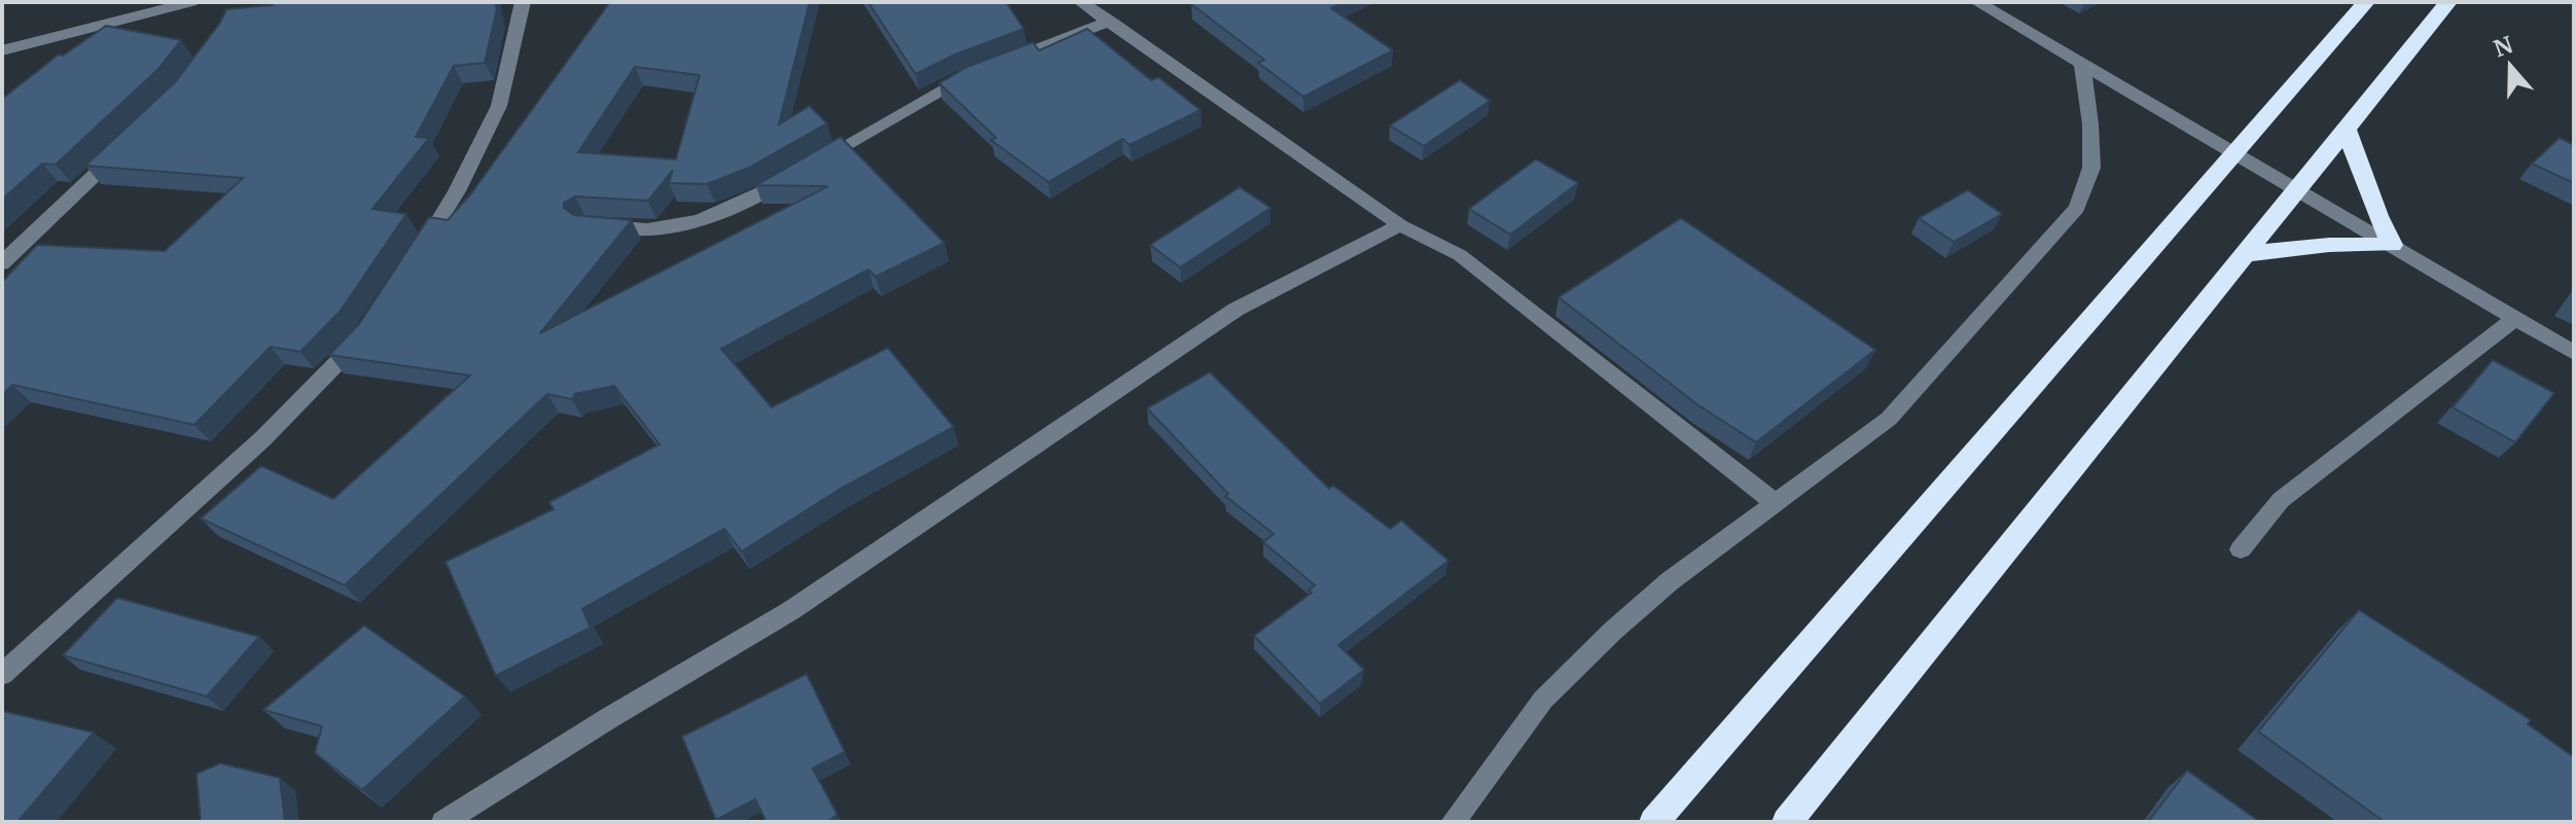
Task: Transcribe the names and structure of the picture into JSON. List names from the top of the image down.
{
  "north": "top"
}
